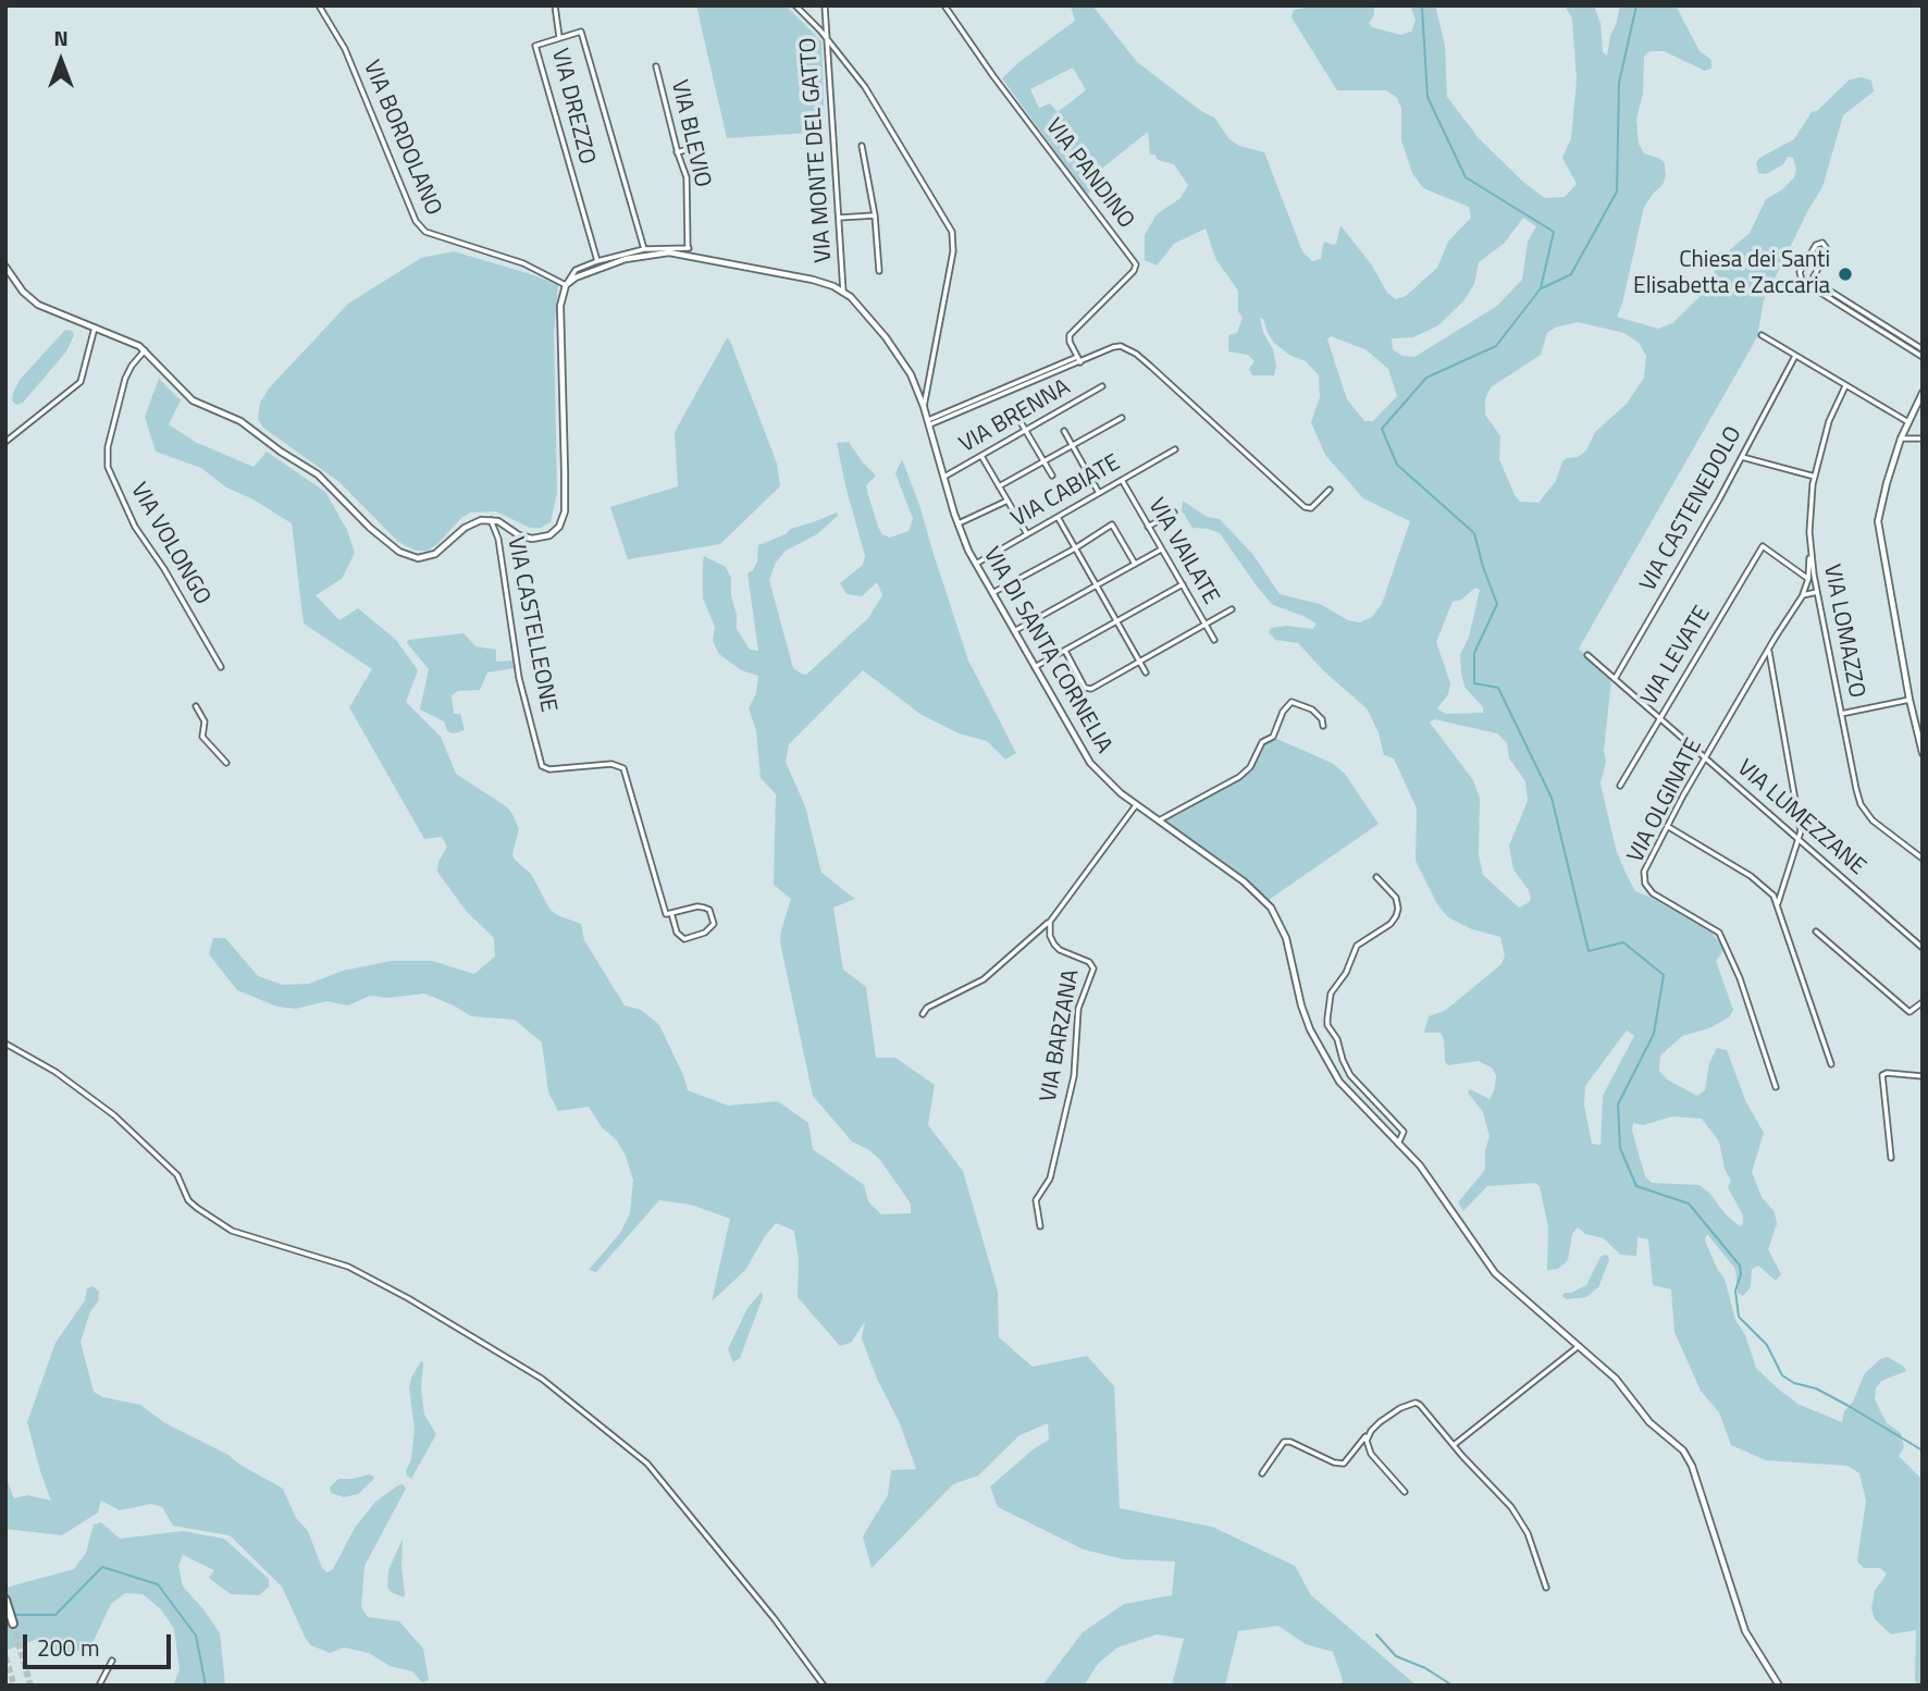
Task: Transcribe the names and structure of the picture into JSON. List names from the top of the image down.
{
  "streets": {
    "street": [
      "VIA DREZZO",
      "VIA BLEVIO",
      "VIA BORDOLANO",
      "VIA MONTE DEL GATTO",
      "VIA PANDINO",
      "VIA BRENNA",
      "VIA CABIATE",
      "VIA CASTENEDOLO",
      "VIA VOLONGO",
      "VIA VAILATE",
      "VIA CASTELLEONE",
      "VIA LOMAZZO",
      "VIA DI SANTA CORNELIA",
      "VIA LEVATE",
      "VIA OLGINATE",
      "VIA LUMEZZANE",
      "VIA BARZANA"
    ]
  },
  "crossings": [
    ["VIA DREZZO", "VIA DI SANTA CORNELIA"],
    ["VIA BLEVIO", "VIA DI SANTA CORNELIA"],
    ["VIA BORDOLANO", "VIA DI SANTA CORNELIA"],
    ["VIA MONTE DEL GATTO", "VIA DI SANTA CORNELIA"],
    ["VIA BRENNA", "VIA DI SANTA CORNELIA"],
    ["VIA CABIATE", "VIA VAILATE"],
    ["VIA CABIATE", "VIA DI SANTA CORNELIA"],
    ["VIA CASTENEDOLO", "VIA LUMEZZANE"],
    ["VIA LOMAZZO", "VIA OLGINATE"],
    ["VIA LEVATE", "VIA OLGINATE"],
    ["VIA LEVATE", "VIA LUMEZZANE"],
    ["VIA OLGINATE", "VIA LUMEZZANE"]
  ],
  "places": ["Chiesa dei Santi Elisabetta e Zaccaria"],
  "scale_bar": "200 m",
  "north": "top"
}
